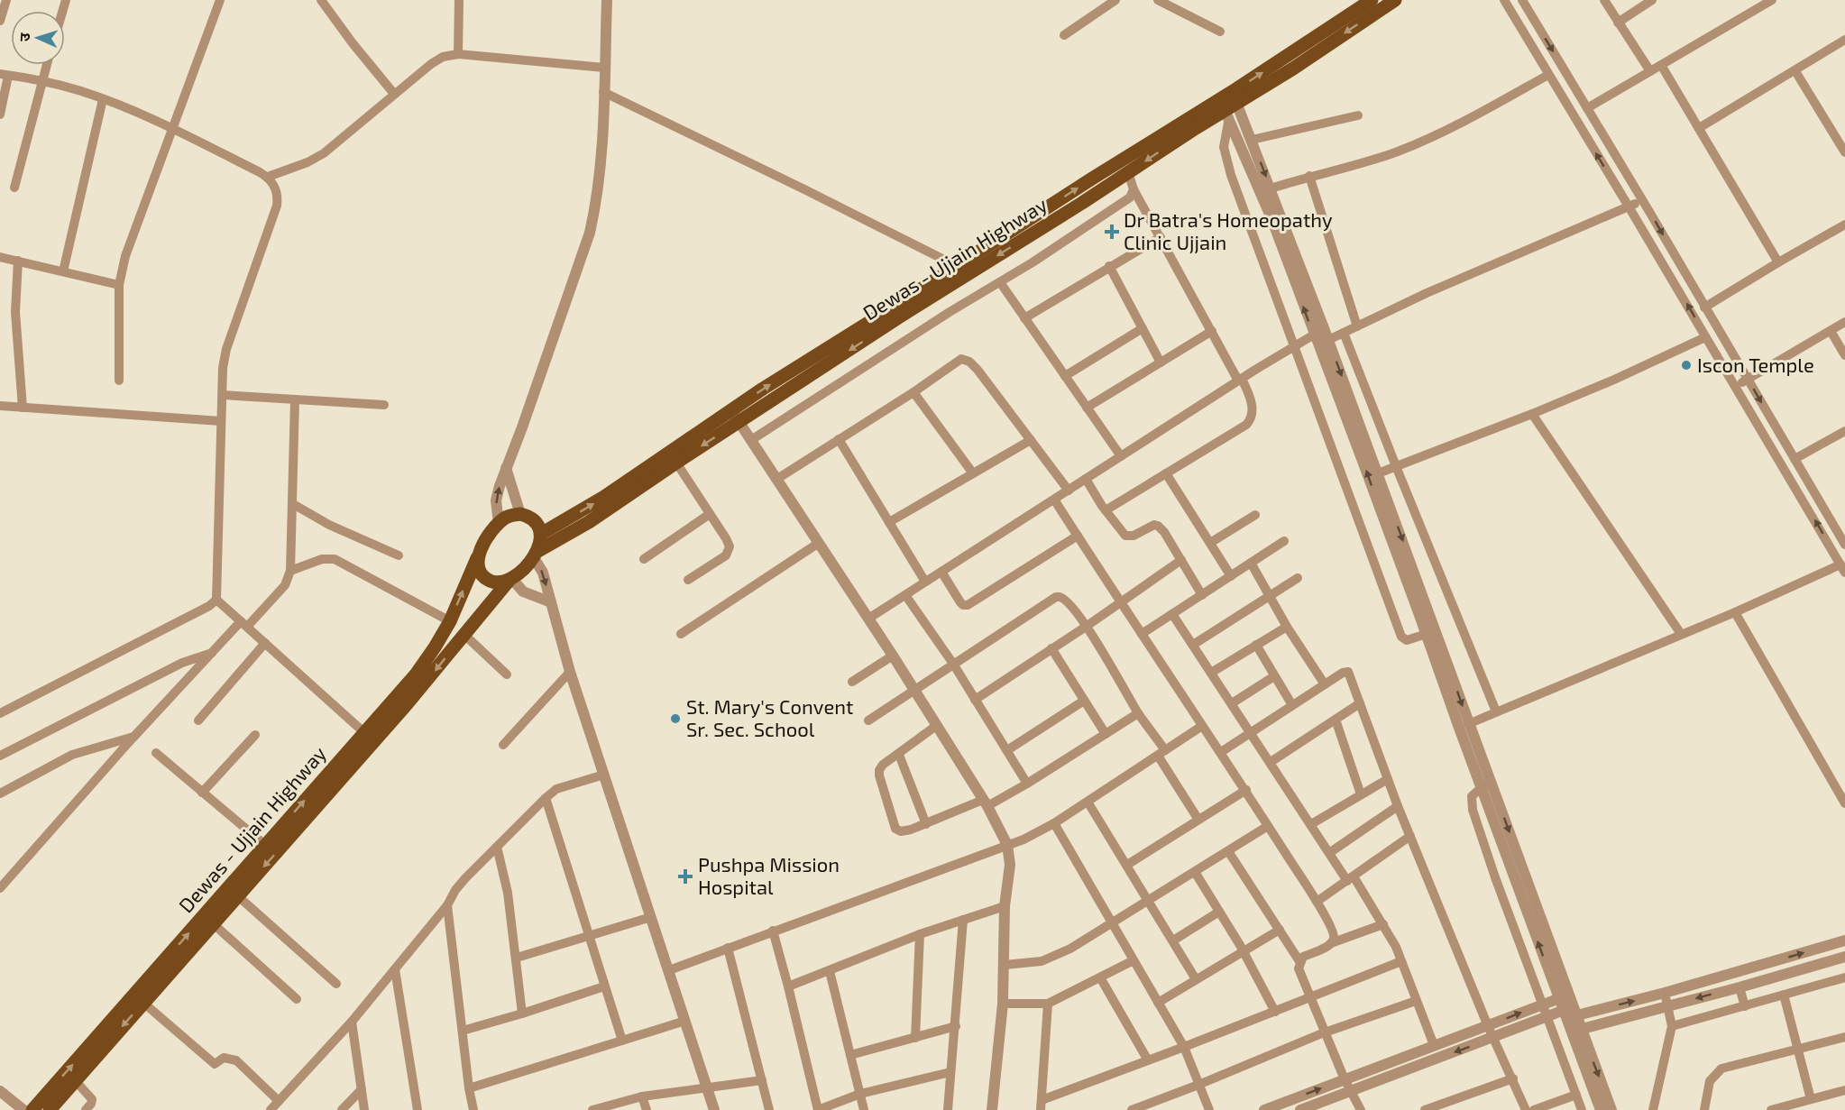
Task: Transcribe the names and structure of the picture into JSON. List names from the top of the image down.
{
  "streets": {
    "main road": ["Dewas - Ujjain Highway"]
  },
  "places": {
    "health": ["Dr Batra's Homeopathy Clinic Ujjain", "Pushpa Mission Hospital"],
    "other": ["Iscon Temple", "St. Mary's Convent Sr. Sec. School"]
  },
  "north": "left"
}
